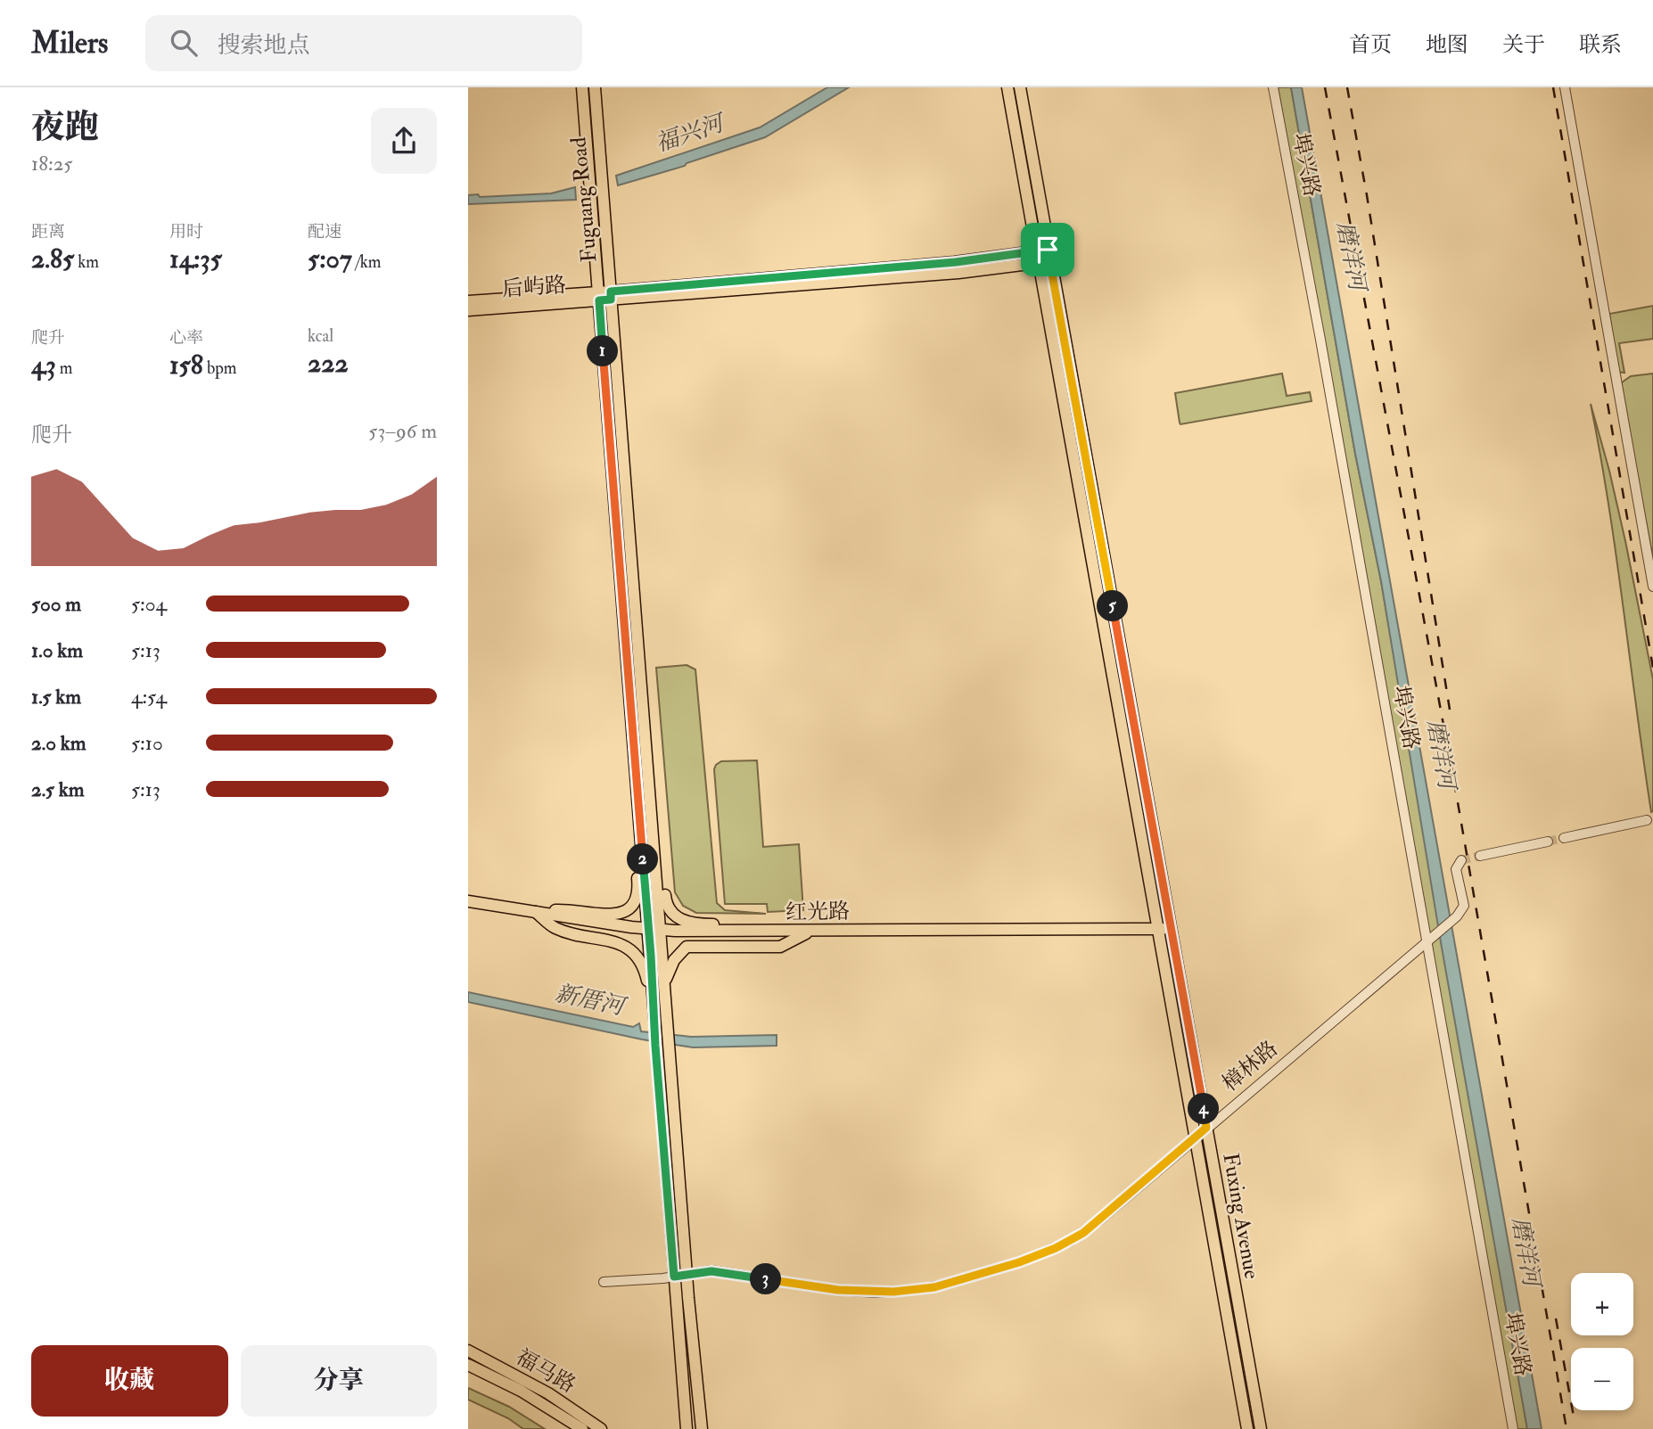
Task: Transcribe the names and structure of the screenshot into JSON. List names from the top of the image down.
{
  "streets": {
    "main road": [
      "Fuguang Road",
      "后屿路",
      "红光路",
      "Fuxing Avenue",
      "福马路"
    ],
    "street": ["埠兴路", "樟林路"]
  },
  "crossings": [
    ["埠兴路", "樟林路"],
    ["Fuguang Road", "后屿路"],
    ["Fuguang Road", "红光路"],
    ["Fuguang Road", "樟林路"],
    ["后屿路", "Fuxing Avenue"],
    ["红光路", "Fuxing Avenue"],
    ["樟林路", "Fuxing Avenue"]
  ],
  "water": ["福兴河", "磨洋河", "新厝河"],
  "page": {
    "header": "Milers",
    "search": "搜索地点",
    "nav": [
      "首页",
      "地图",
      "关于",
      "联系"
    ],
    "heading": ["夜跑", "18:25"],
    "stats": [
      ["距离", "2.85 km"],
      ["用时", "14:35"],
      ["配速", "5:07 /km"],
      ["爬升", "43 m"],
      ["心率", "158 bpm"],
      ["kcal", "222"]
    ],
    "pins": [
      "1",
      "5",
      "2",
      "4",
      "3"
    ],
    "chart": ["爬升", "53–96 m"],
    "list": [
      {
        "name": "500 m",
        "note": "5:04"
      },
      {
        "name": "1.0 km",
        "note": "5:13"
      },
      {
        "name": "1.5 km",
        "note": "4:54"
      },
      {
        "name": "2.0 km",
        "note": "5:10"
      },
      {
        "name": "2.5 km",
        "note": "5:13"
      }
    ],
    "map_buttons": ["+", "−"],
    "buttons": ["收藏", "分享"]
  }
}
